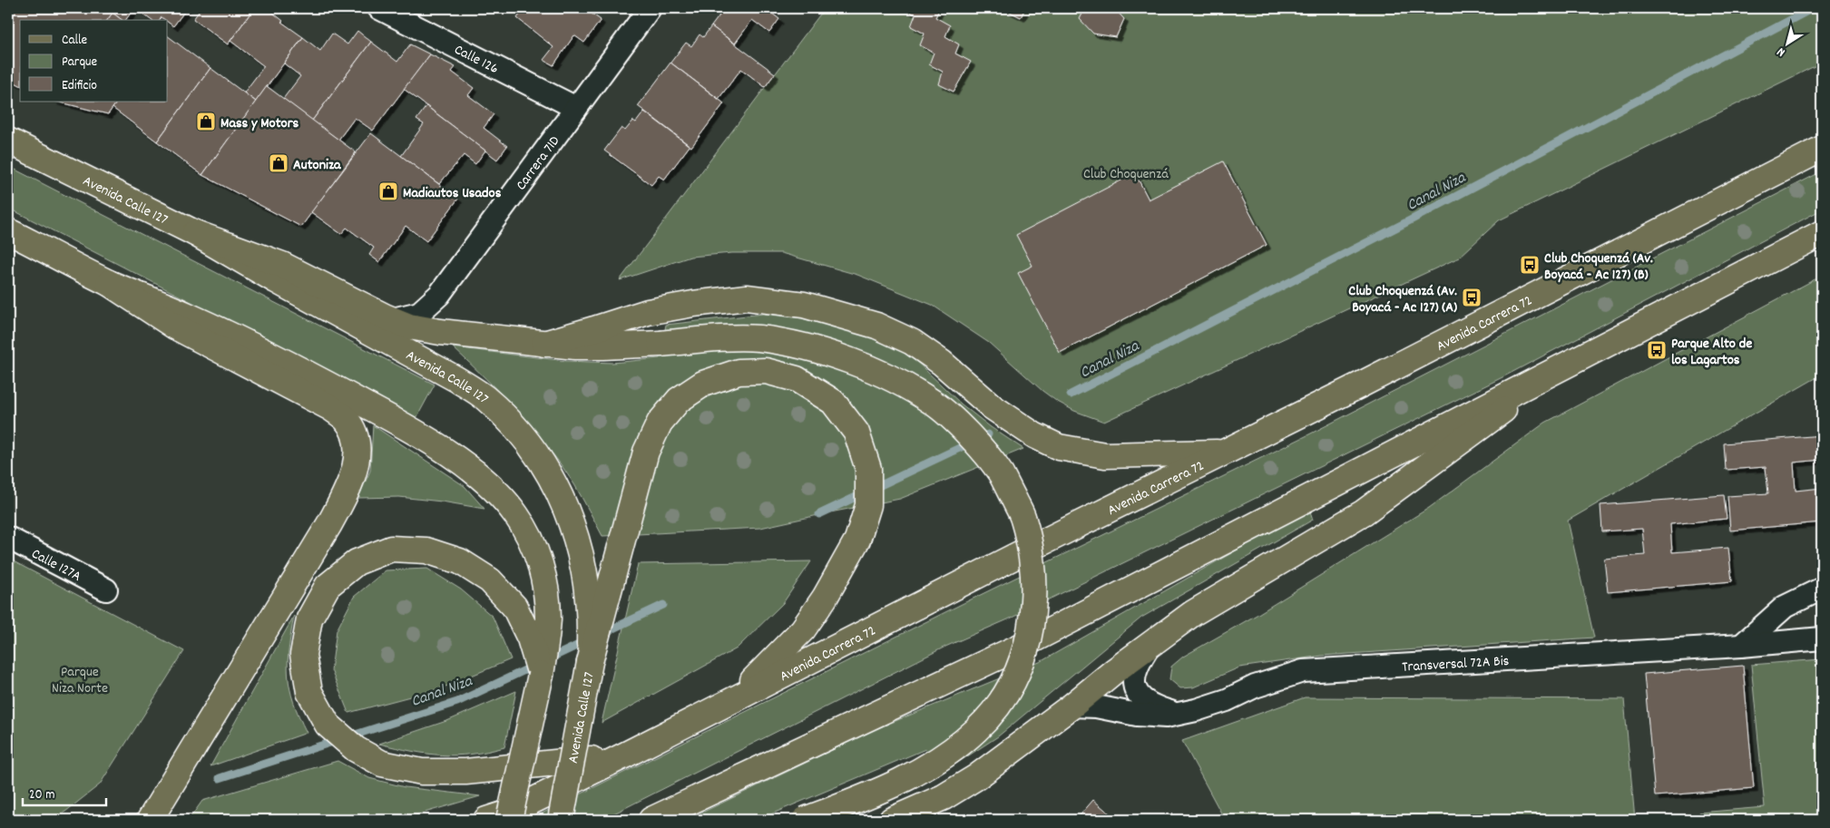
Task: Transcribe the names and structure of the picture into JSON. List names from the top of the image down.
{
  "streets": {
    "main road": ["Avenida Calle 127", "Avenida Carrera 72"],
    "street": [
      "Calle 126",
      "Carrera 71D",
      "Calle 127A",
      "Transversal 72A Bis"
    ]
  },
  "crossings": [
    ["Calle 126", "Carrera 71D"]
  ],
  "water": ["Canal Niza"],
  "parks": ["Club Choquenzá", "Parque Niza Norte"],
  "places": {
    "shop": ["Mass y Motors", "Autoniza", "Madiautos Usados"],
    "bus stop": ["Club Choquenzá (Av. Boyacá - Ac 127) (B)", "Club Choquenzá (Av. Boyacá - Ac 127) (A)", "Parque Alto de los Lagartos"]
  },
  "legend": ["Calle", "Parque", "Edificio"],
  "scale_bar": "20 m",
  "north": "bottom left"
}
